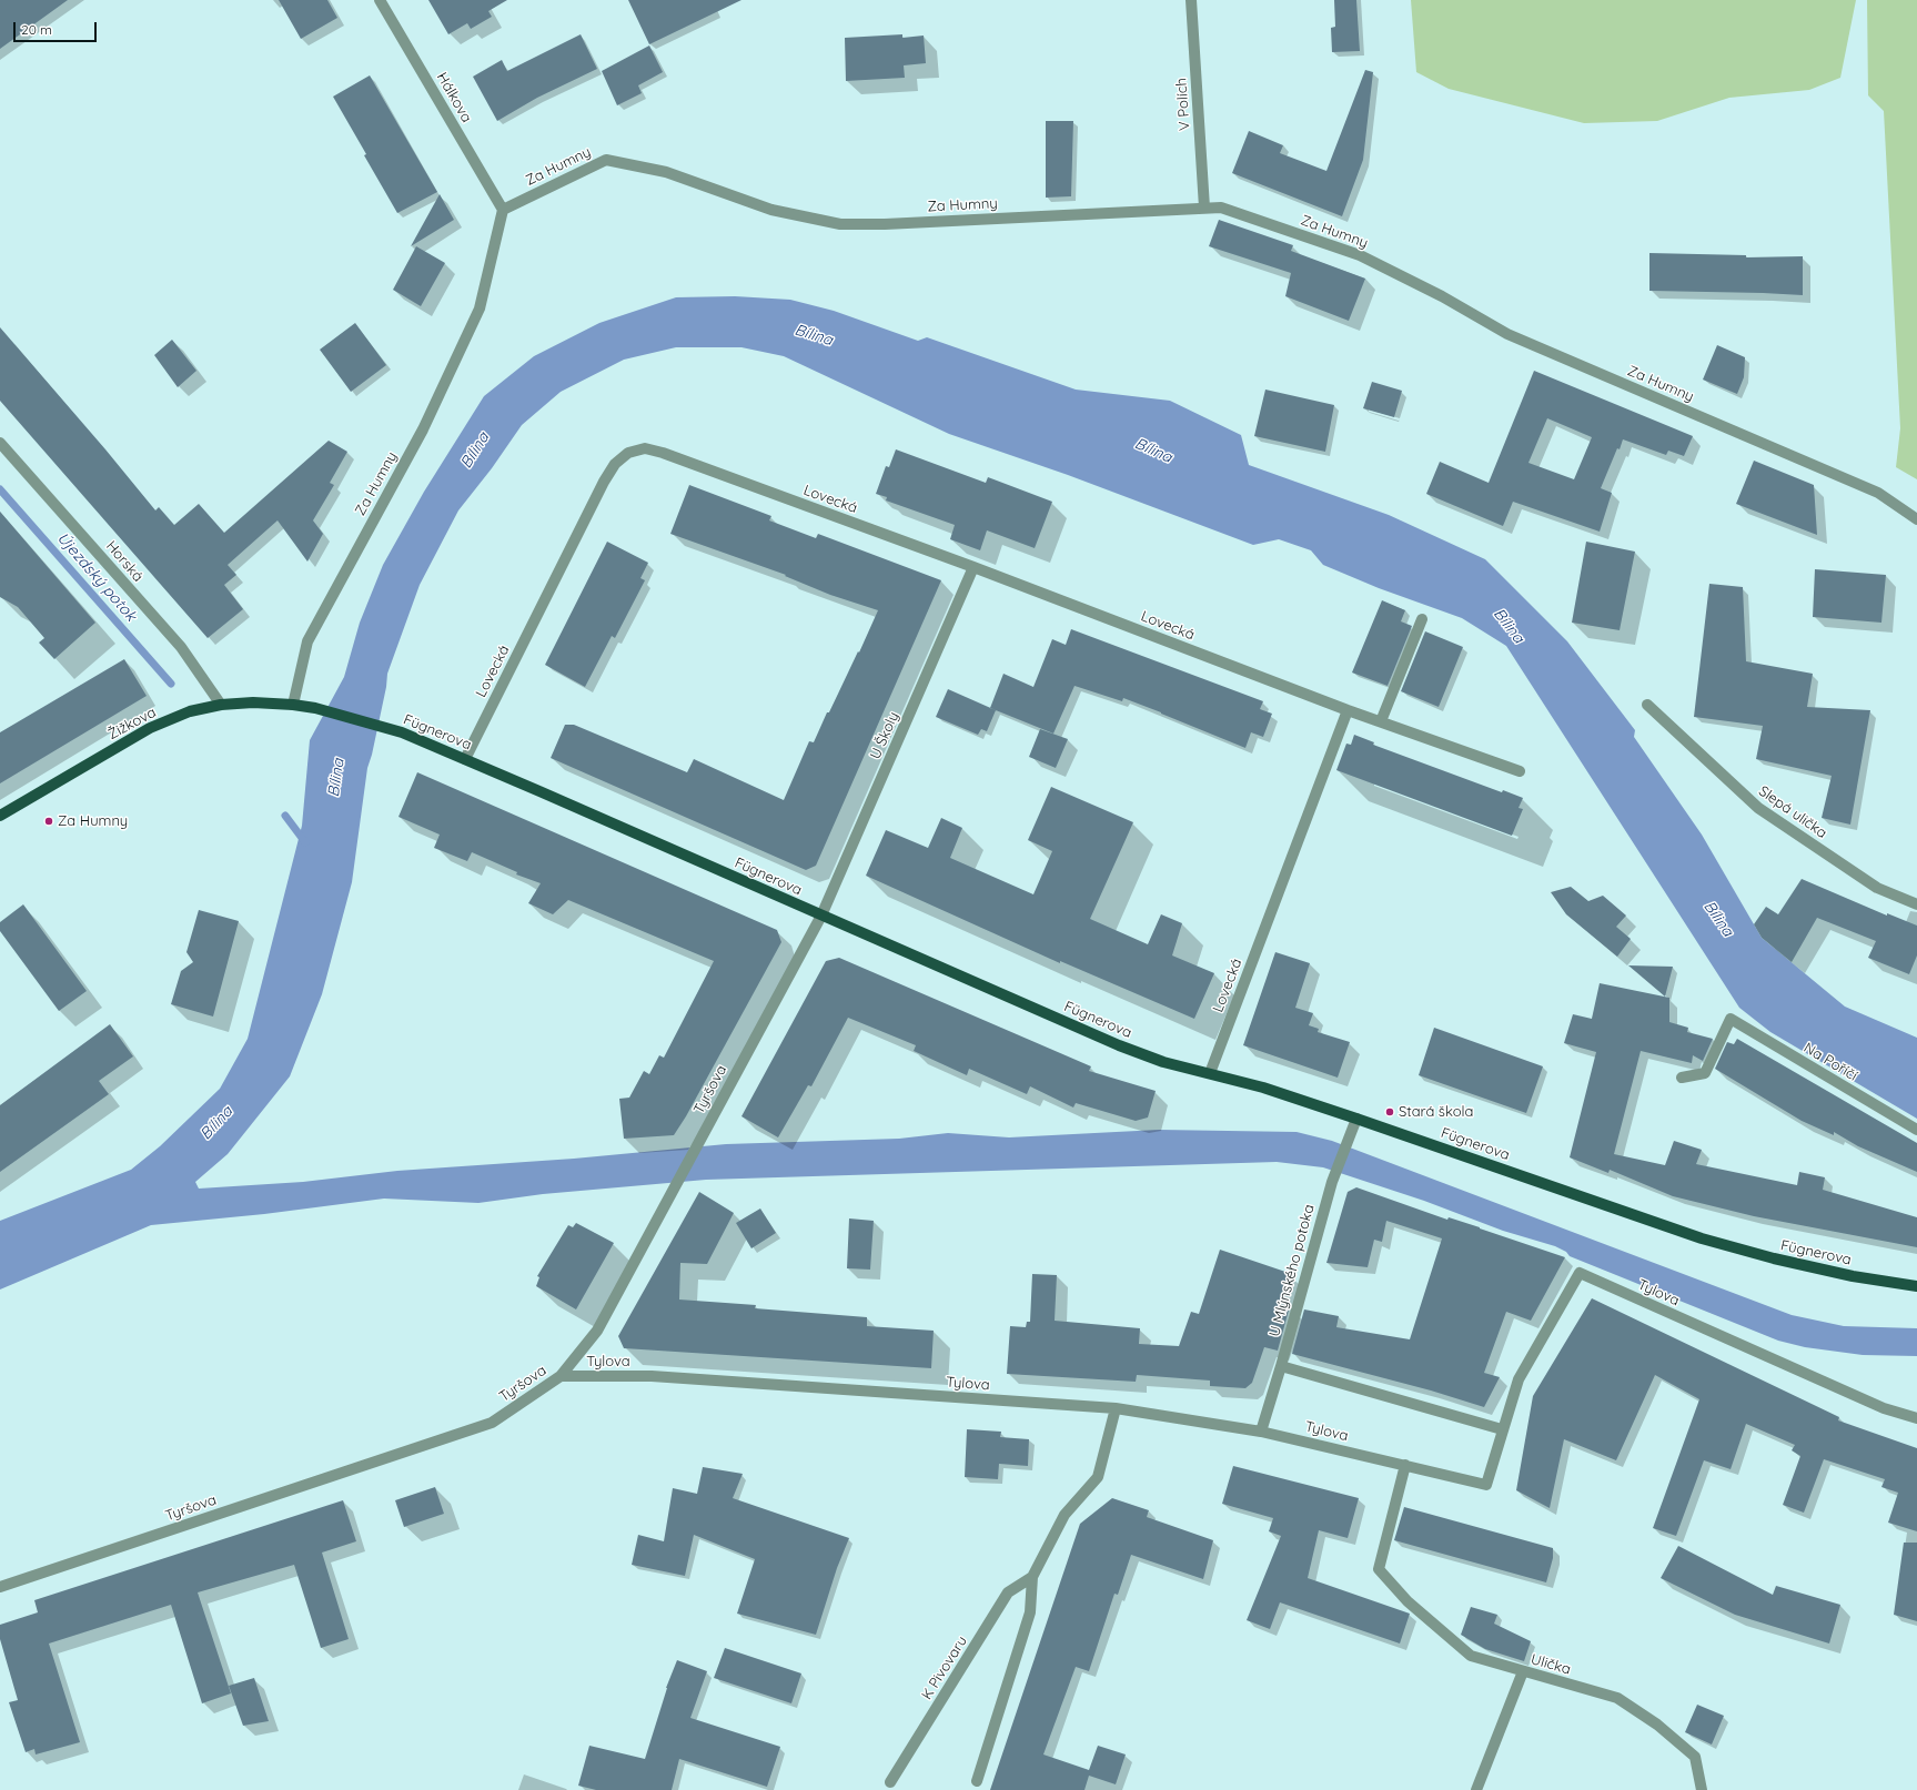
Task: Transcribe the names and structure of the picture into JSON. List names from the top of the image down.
{
  "streets": {
    "main road": ["Žižkova", "Fügnerova"],
    "street": [
      "Hálkova",
      "V Polích",
      "Za Humny",
      "Lovecká",
      "Horská",
      "U Školy",
      "Slepá ulička",
      "Na Poříčí",
      "Tyršova",
      "U Mlýnského potoka",
      "Tylova",
      "Ulička",
      "K Pivovaru"
    ]
  },
  "crossings": [
    ["Hálkova", "Za Humny"],
    ["V Polích", "Za Humny"],
    ["Za Humny", "Žižkova"],
    ["Za Humny", "Fügnerova"],
    ["Lovecká", "Fügnerova"],
    ["Lovecká", "U Školy"],
    ["Horská", "Žižkova"],
    ["Žižkova", "Fügnerova"],
    ["Fügnerova", "U Školy"],
    ["Fügnerova", "Tyršova"],
    ["Fügnerova", "U Mlýnského potoka"],
    ["U Školy", "Tyršova"],
    ["Tyršova", "Tylova"],
    ["U Mlýnského potoka", "Tylova"],
    ["Tylova", "Ulička"],
    ["Tylova", "K Pivovaru"]
  ],
  "water": ["Bílina", "Újezdský potok"],
  "places": ["Za Humny", "Stará škola"],
  "scale_bar": "20 m"
}
